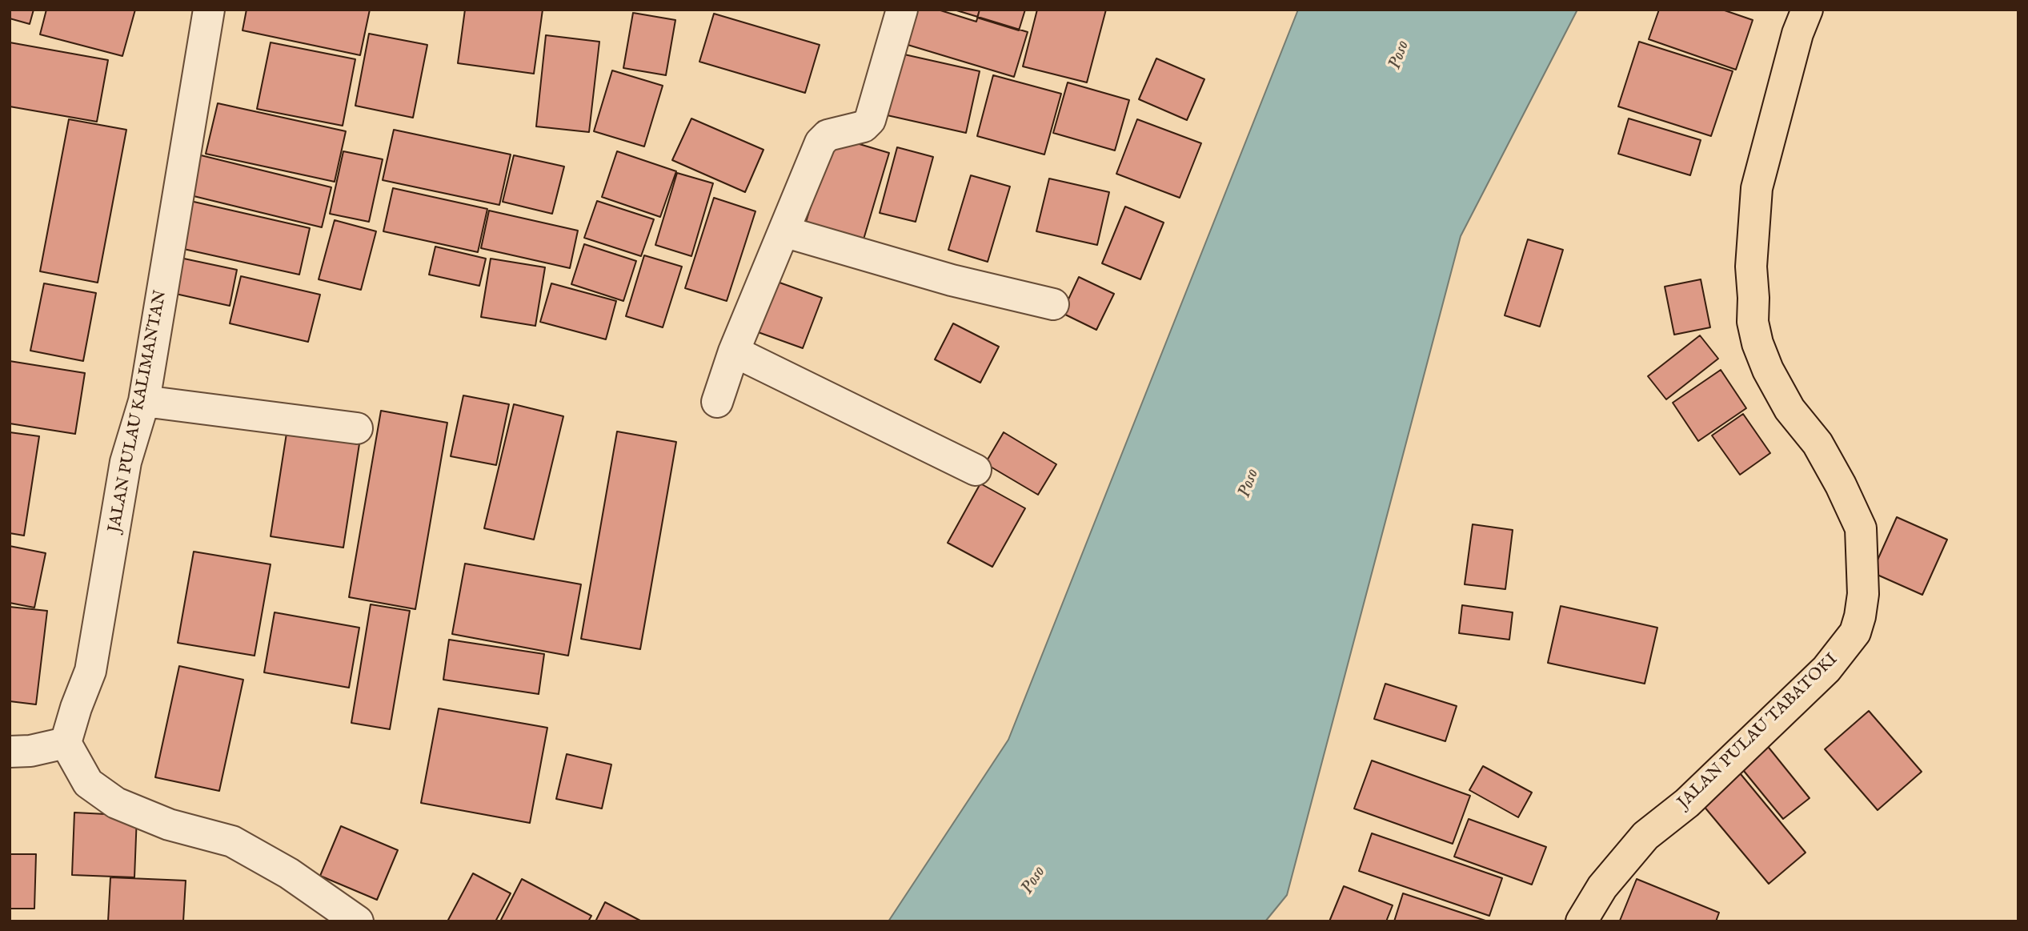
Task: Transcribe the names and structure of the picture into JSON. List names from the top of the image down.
{
  "streets": {
    "highway": ["JALAN PULAU TABATOKI"],
    "street": ["JALAN PULAU KALIMANTAN"]
  },
  "water": ["Poso"]
}
